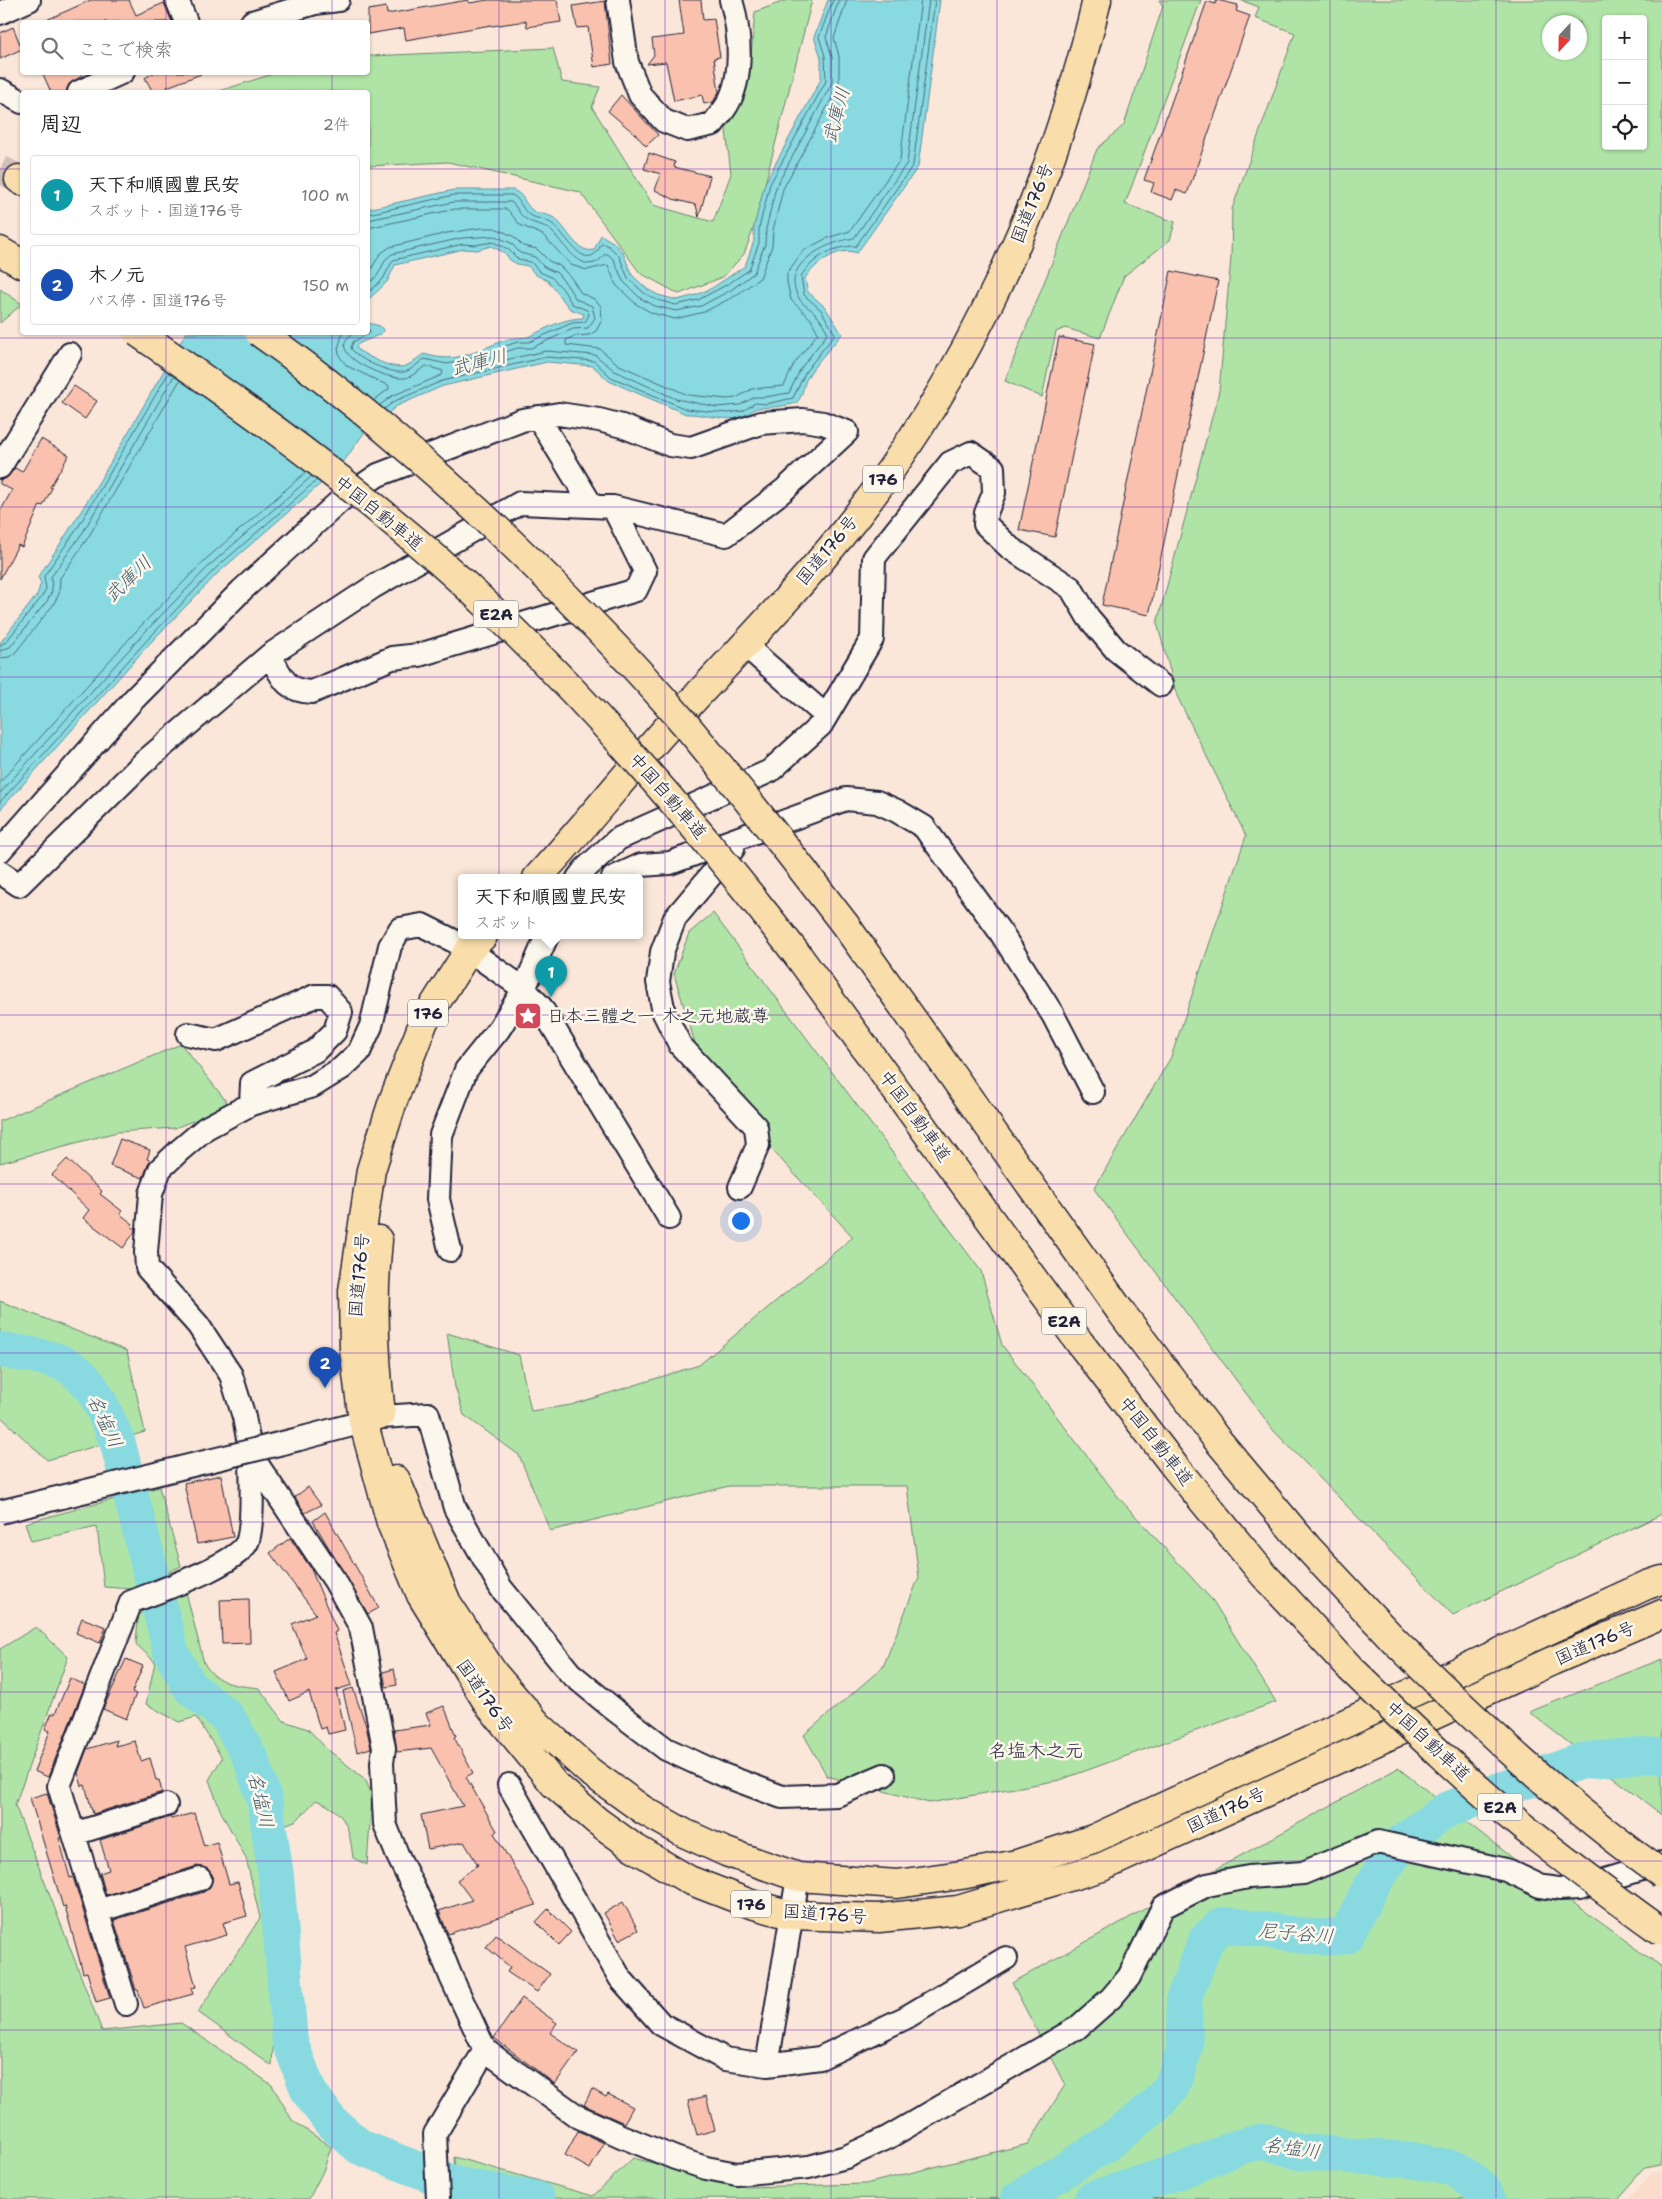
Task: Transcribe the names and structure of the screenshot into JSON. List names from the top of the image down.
{
  "streets": {
    "highway": [
      "国道176号",
      "176",
      "中国自動車道",
      "E2A"
    ]
  },
  "districts": ["名塩木之元"],
  "water": ["武庫川", "名塩川", "尼子谷川"],
  "places": {
    "place": ["日本三體之一 木之元地蔵尊"]
  },
  "north": "bottom",
  "page": {
    "map_buttons": ["+", "−"],
    "search": "ここで検索",
    "heading": ["周辺", "2件"],
    "list": [
      {
        "mark": "1",
        "name": "天下和順國豊民安",
        "note": "スポット · 国道176号",
        "value": "100 m"
      },
      {
        "mark": "2",
        "name": "木ノ元",
        "note": "バス停 · 国道176号",
        "value": "150 m"
      }
    ],
    "popup": ["天下和順國豊民安", "スポット"],
    "pins": ["1", "2"]
  }
}
